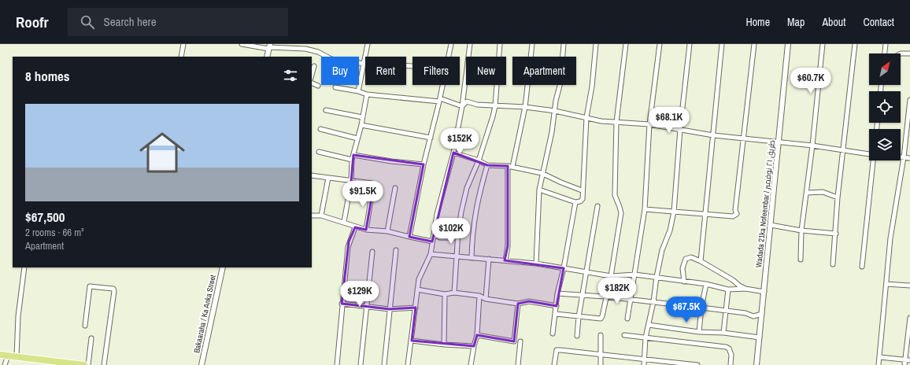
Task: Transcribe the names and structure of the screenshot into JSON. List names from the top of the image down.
{
  "streets": {
    "street": ["Wadada 21ka Nofeembar / طريق ٢١ نوفمبر", "Bakaaraha / Ka Anka Street"]
  },
  "north": "top right",
  "page": {
    "header": "Roofr",
    "search": "Search here",
    "nav": [
      "Home",
      "Map",
      "About",
      "Contact"
    ],
    "chip": [
      "Buy",
      "Rent",
      "Filters",
      "New",
      "Apartment"
    ],
    "heading": "8 homes",
    "price": [
      "$60.7K",
      "$68.1K",
      "$152K",
      "$91.5K",
      "$102K",
      "$182K",
      "$129K",
      "$67.5K"
    ],
    "list": [
      {
        "name": "$67,500",
        "note": "2 rooms · 66 m² · Apartment"
      }
    ]
  }
}
